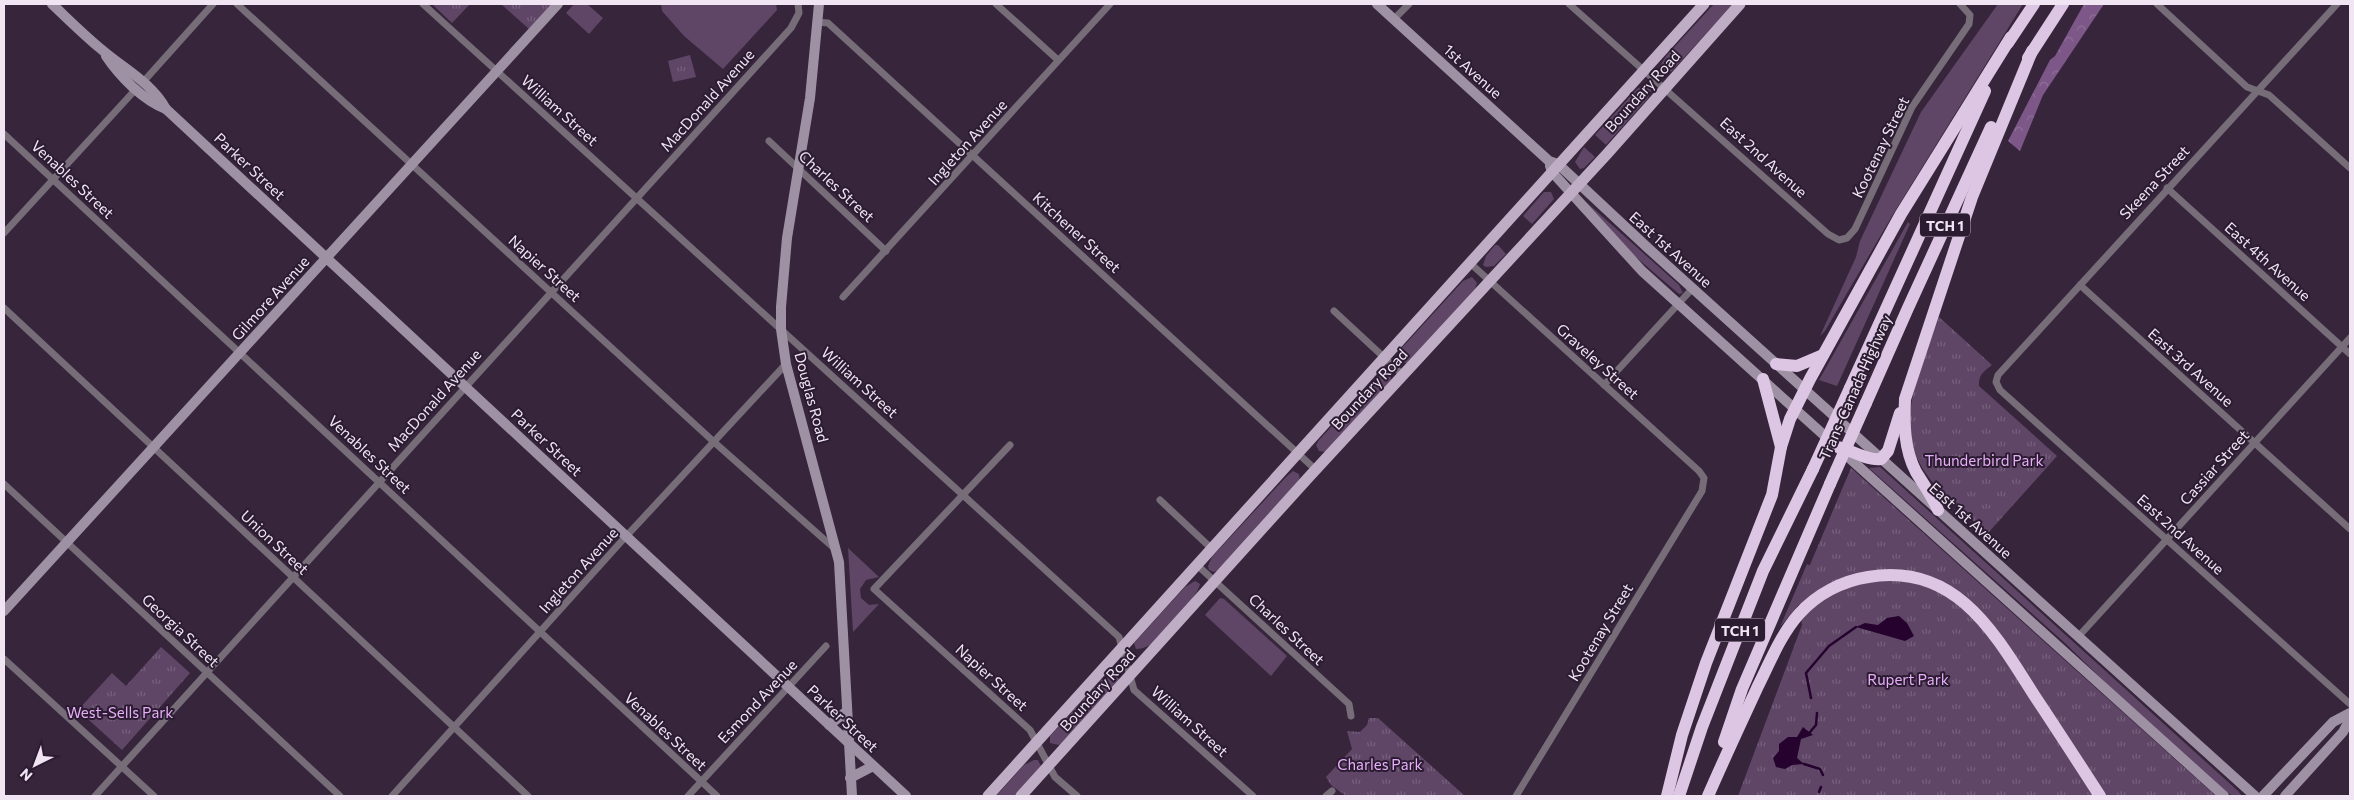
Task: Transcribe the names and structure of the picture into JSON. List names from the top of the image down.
{
  "streets": {
    "highway": ["TCH 1", "Trans-Canada Highway"],
    "main road": ["Boundary Road"],
    "street": [
      "1st Avenue",
      "MacDonald Avenue",
      "William Street",
      "Ingleton Avenue",
      "Kootenay Street",
      "East 2nd Avenue",
      "Parker Street",
      "Venables Street",
      "Skeena Street",
      "Charles Street",
      "Kitchener Street",
      "East 1st Avenue",
      "East 4th Avenue",
      "Napier Street",
      "Gilmore Avenue",
      "Graveley Street",
      "East 3rd Avenue",
      "Douglas Road",
      "Cassiar Street",
      "Union Street",
      "Georgia Street",
      "Esmond Avenue"
    ]
  },
  "crossings": [
    ["1st Avenue", "Boundary Road"],
    ["1st Avenue", "East 1st Avenue"],
    ["Boundary Road", "William Street"],
    ["Boundary Road", "East 2nd Avenue"],
    ["Boundary Road", "Charles Street"],
    ["Boundary Road", "Kitchener Street"],
    ["Boundary Road", "East 1st Avenue"],
    ["Boundary Road", "Napier Street"],
    ["Boundary Road", "Graveley Street"],
    ["MacDonald Avenue", "William Street"],
    ["MacDonald Avenue", "Parker Street"],
    ["MacDonald Avenue", "Venables Street"],
    ["MacDonald Avenue", "Napier Street"],
    ["MacDonald Avenue", "Union Street"],
    ["MacDonald Avenue", "Georgia Street"],
    ["William Street", "Napier Street"],
    ["William Street", "Gilmore Avenue"],
    ["William Street", "Douglas Road"],
    ["Ingleton Avenue", "Parker Street"],
    ["Ingleton Avenue", "Venables Street"],
    ["Ingleton Avenue", "Charles Street"],
    ["Ingleton Avenue", "Kitchener Street"],
    ["Ingleton Avenue", "Napier Street"],
    ["Ingleton Avenue", "Douglas Road"],
    ["Ingleton Avenue", "Union Street"],
    ["Kootenay Street", "East 2nd Avenue"],
    ["Kootenay Street", "Graveley Street"],
    ["East 2nd Avenue", "Skeena Street"],
    ["East 2nd Avenue", "Cassiar Street"],
    ["Parker Street", "Gilmore Avenue"],
    ["Parker Street", "Douglas Road"],
    ["Parker Street", "Esmond Avenue"],
    ["Venables Street", "Gilmore Avenue"],
    ["Venables Street", "Esmond Avenue"],
    ["Skeena Street", "East 4th Avenue"],
    ["Skeena Street", "East 3rd Avenue"],
    ["Charles Street", "Douglas Road"],
    ["Kitchener Street", "Douglas Road"],
    ["East 1st Avenue", "Cassiar Street"],
    ["East 4th Avenue", "Cassiar Street"],
    ["Napier Street", "Gilmore Avenue"],
    ["Napier Street", "Douglas Road"],
    ["Gilmore Avenue", "Union Street"],
    ["Gilmore Avenue", "Georgia Street"],
    ["East 3rd Avenue", "Cassiar Street"]
  ],
  "parks": [
    "Thunderbird Park",
    "Rupert Park",
    "West-Sells Park",
    "Charles Park"
  ],
  "north": "bottom left"
}
